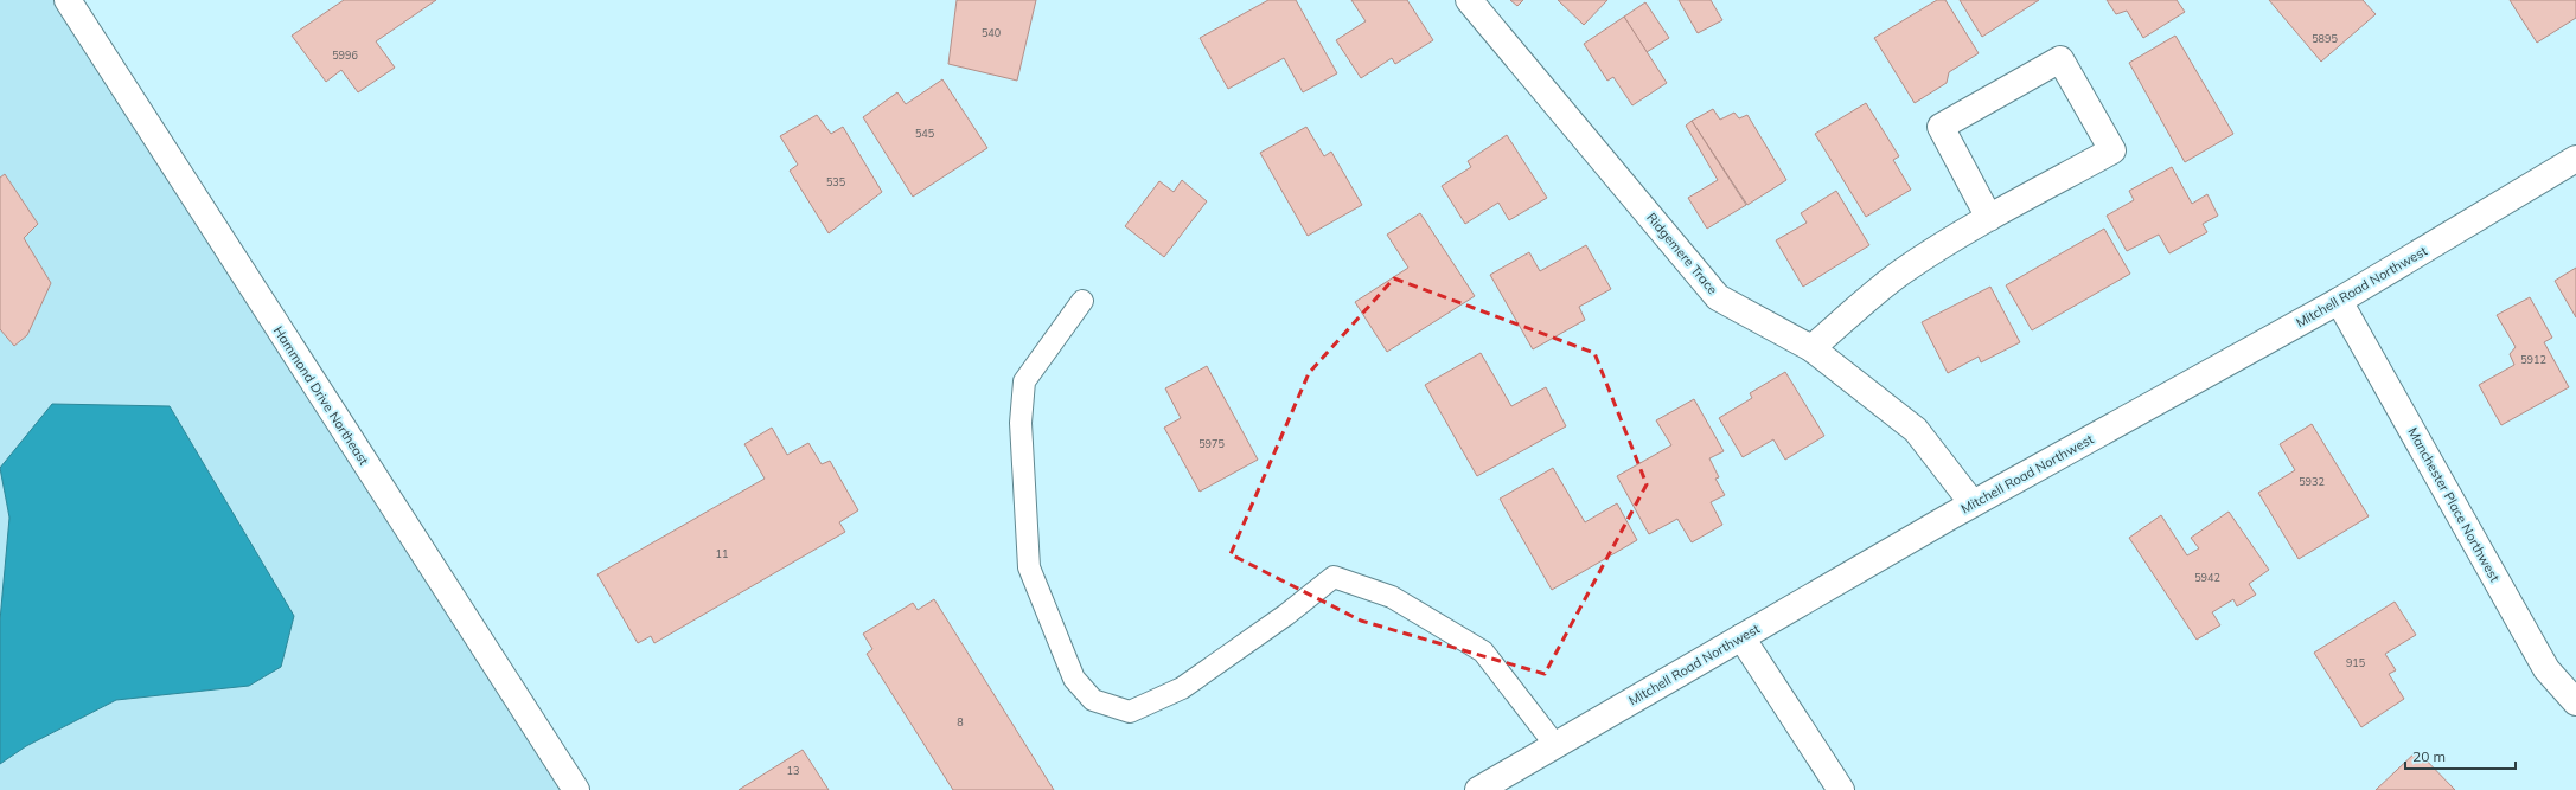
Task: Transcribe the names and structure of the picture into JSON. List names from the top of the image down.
{
  "streets": {
    "street": [
      "Ridgemere Trace",
      "Mitchell Road Northwest",
      "Hammond Drive Northeast",
      "Manchester Place Northwest"
    ]
  },
  "crossings": [
    ["Ridgemere Trace", "Mitchell Road Northwest"],
    ["Mitchell Road Northwest", "Manchester Place Northwest"]
  ],
  "house_numbers": [
    "540",
    "5895",
    "5996",
    "545",
    "535",
    "5912",
    "5975",
    "5932",
    "11",
    "5942",
    "915",
    "8",
    "13"
  ],
  "scale_bar": "20 m"
}
